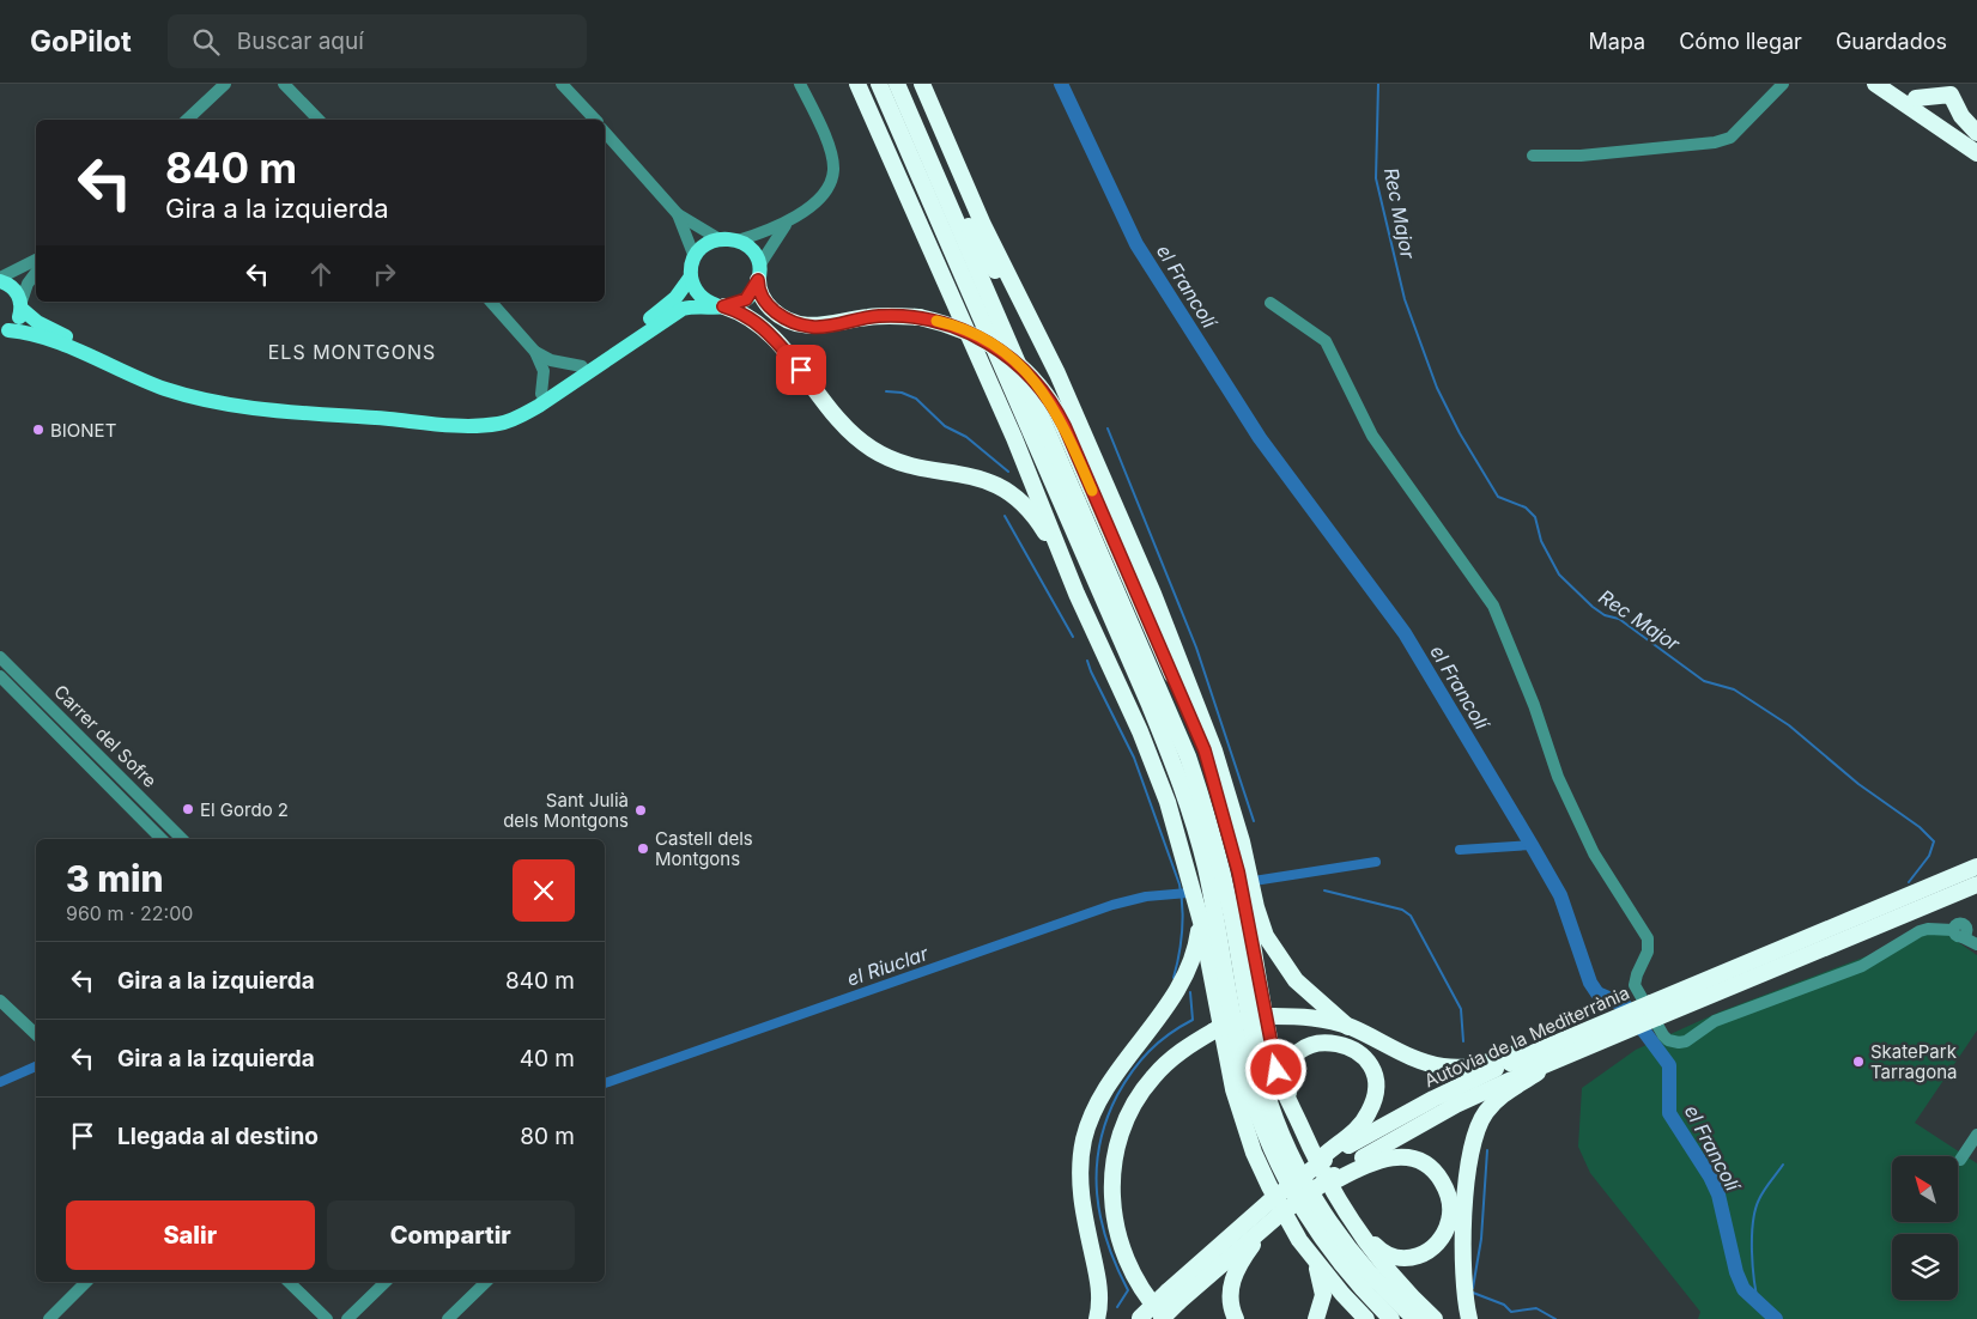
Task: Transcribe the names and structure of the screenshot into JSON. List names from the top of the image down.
{
  "streets": {
    "highway": ["Autovia de la Mediterrània"],
    "street": ["Carrer del Sofre"]
  },
  "districts": ["ELS MONTGONS"],
  "water": ["Rec Major", "el Francolí", "el Riuclar"],
  "places": [
    "BIONET",
    "El Gordo 2",
    "Sant Julià dels Montgons",
    "Castell dels Montgons",
    "SkatePark Tarragona"
  ],
  "north": "top left",
  "page": {
    "header": "GoPilot",
    "search": "Buscar aquí",
    "nav": ["Mapa", "Cómo llegar", "Guardados"],
    "turn": ["840 m", "Gira a la izquierda"],
    "heading": ["3 min", "960 m · 22:00"],
    "list": [
      {
        "name": "Gira a la izquierda",
        "value": "840 m"
      },
      {
        "name": "Gira a la izquierda",
        "value": "40 m"
      },
      {
        "name": "Llegada al destino",
        "value": "80 m"
      }
    ],
    "buttons": ["Salir", "Compartir"]
  }
}
